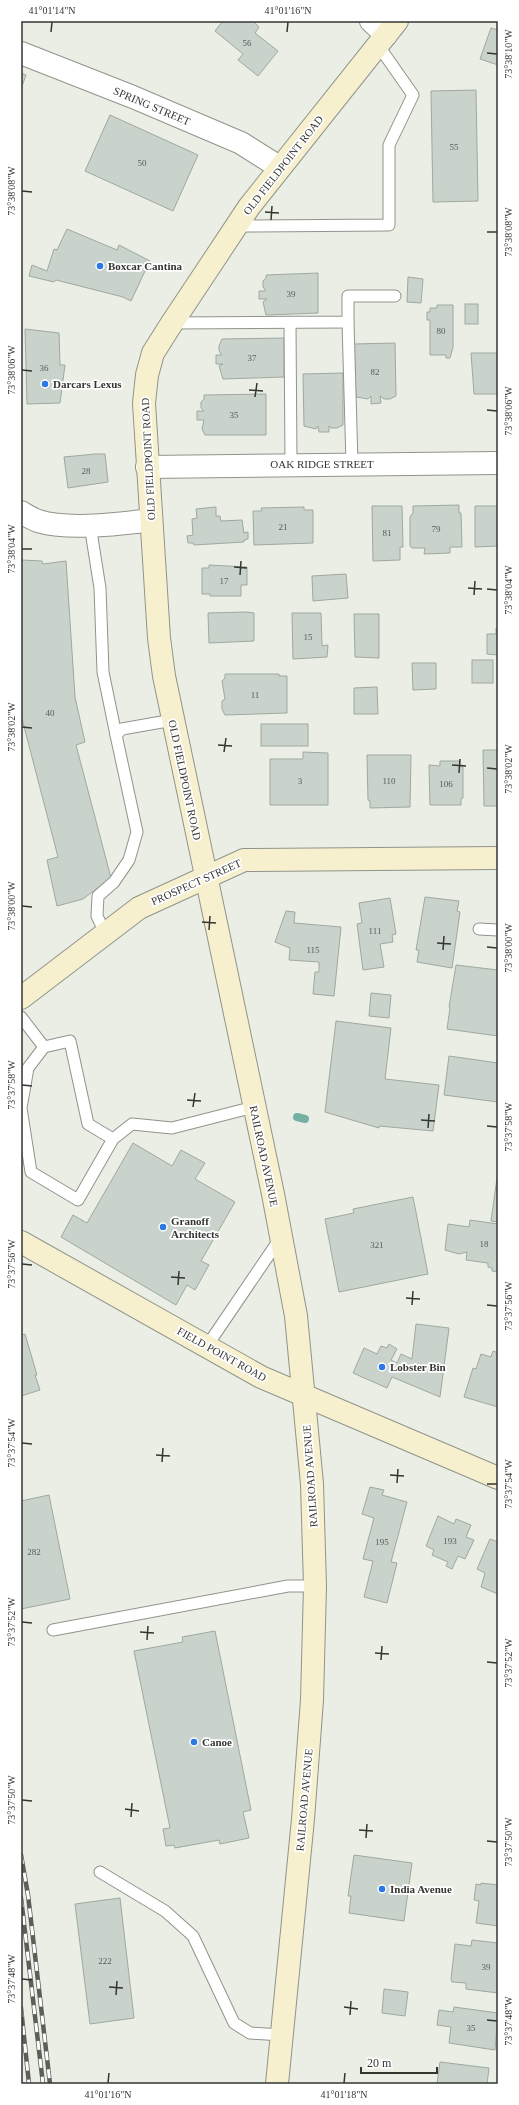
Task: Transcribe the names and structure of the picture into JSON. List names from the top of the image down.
{
  "streets": {
    "main road": [
      "OLD FIELDPOINT ROAD",
      "PROSPECT STREET",
      "RAILROAD AVENUE",
      "FIELD POINT ROAD"
    ],
    "street": ["SPRING STREET", "OAK RIDGE STREET"]
  },
  "crossings": [
    ["SPRING STREET", "OLD FIELDPOINT ROAD"],
    ["OLD FIELDPOINT ROAD", "OAK RIDGE STREET"],
    ["OLD FIELDPOINT ROAD", "PROSPECT STREET"],
    ["OLD FIELDPOINT ROAD", "RAILROAD AVENUE"],
    ["PROSPECT STREET", "RAILROAD AVENUE"],
    ["RAILROAD AVENUE", "FIELD POINT ROAD"]
  ],
  "places": [
    "Boxcar Cantina",
    "Darcars Lexus",
    "Granoff Architects",
    "Lobster Bin",
    "Canoe",
    "India Avenue"
  ],
  "house_numbers": [
    "56",
    "55",
    "50",
    "39",
    "80",
    "37",
    "36",
    "82",
    "35",
    "28",
    "21",
    "79",
    "81",
    "17",
    "15",
    "11",
    "40",
    "3",
    "110",
    "106",
    "111",
    "115",
    "18",
    "321",
    "193",
    "195",
    "282",
    "222",
    "39",
    "35"
  ],
  "scale_bar": "20 m",
  "coordinates": [
    "41°01'14\"N",
    "41°01'16\"N",
    "73°38'10\"W",
    "73°38'08\"W",
    "73°38'06\"W",
    "73°38'04\"W",
    "73°38'02\"W",
    "73°38'00\"W",
    "73°37'58\"W",
    "73°37'56\"W",
    "73°37'54\"W",
    "73°37'52\"W",
    "73°37'50\"W",
    "73°37'48\"W",
    "41°01'18\"N"
  ]
}
